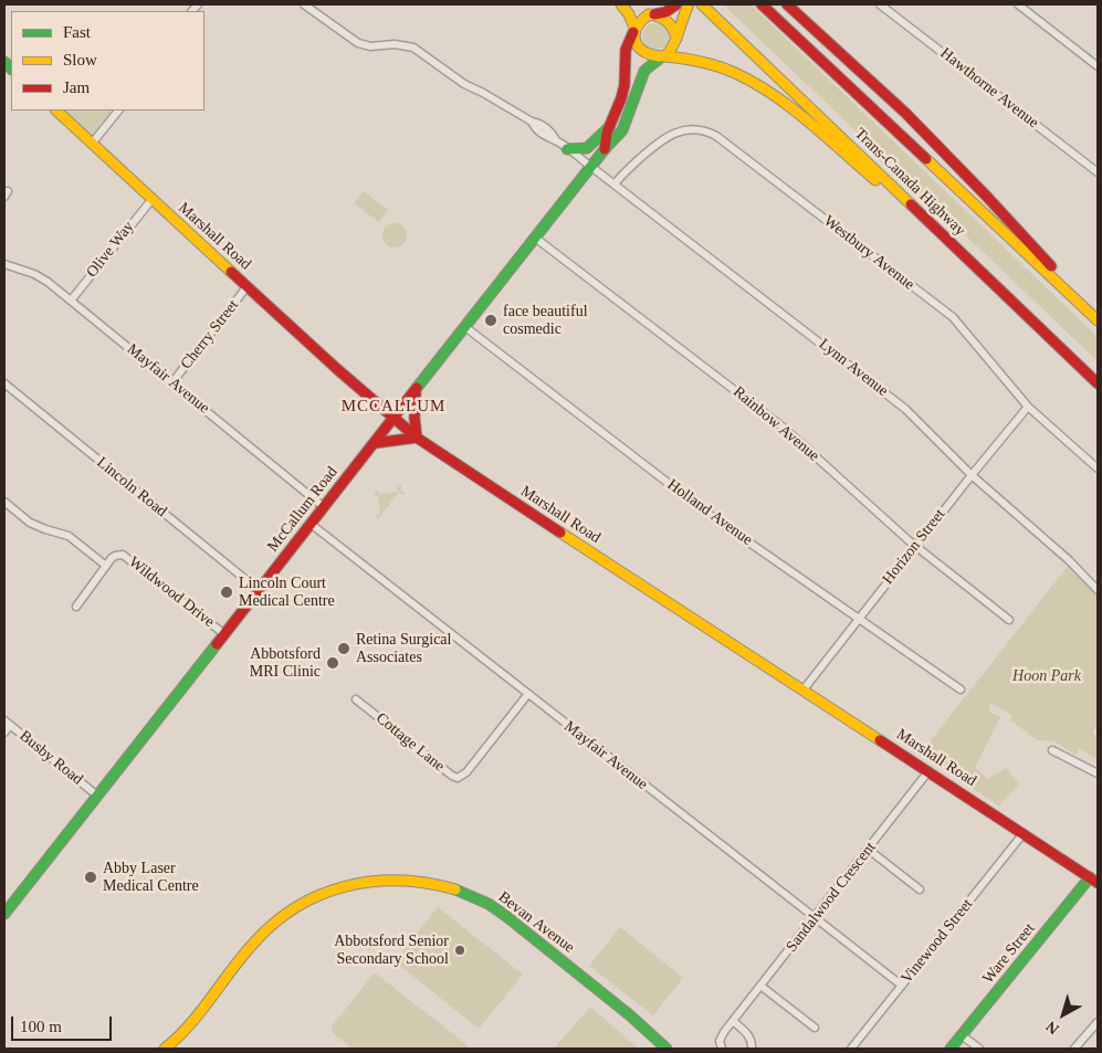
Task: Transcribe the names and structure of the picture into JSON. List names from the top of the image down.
{
  "streets": {
    "main road": [
      "Trans-Canada Highway",
      "Marshall Road",
      "McCallum Road",
      "Bevan Avenue",
      "Ware Street"
    ],
    "street": [
      "Hawthorne Avenue",
      "Olive Way",
      "Westbury Avenue",
      "Cherry Street",
      "Lynn Avenue",
      "Mayfair Avenue",
      "Rainbow Avenue",
      "Lincoln Road",
      "Holland Avenue",
      "Horizon Street",
      "Wildwood Drive",
      "Cottage Lane",
      "Busby Road",
      "Sandalwood Crescent",
      "Vinewood Street"
    ]
  },
  "crossings": [
    ["Marshall Road", "Olive Way"],
    ["Marshall Road", "Cherry Street"],
    ["Marshall Road", "McCallum Road"],
    ["Marshall Road", "Horizon Street"],
    ["Marshall Road", "Sandalwood Crescent"],
    ["Marshall Road", "Vinewood Street"],
    ["Marshall Road", "Ware Street"],
    ["Olive Way", "Mayfair Avenue"],
    ["Westbury Avenue", "Lynn Avenue"],
    ["Westbury Avenue", "Horizon Street"],
    ["Cherry Street", "Mayfair Avenue"],
    ["Lynn Avenue", "McCallum Road"],
    ["Lynn Avenue", "Horizon Street"],
    ["Mayfair Avenue", "McCallum Road"],
    ["Mayfair Avenue", "Cottage Lane"],
    ["Mayfair Avenue", "Sandalwood Crescent"],
    ["Mayfair Avenue", "Vinewood Street"],
    ["Rainbow Avenue", "McCallum Road"],
    ["Rainbow Avenue", "Horizon Street"],
    ["Lincoln Road", "McCallum Road"],
    ["McCallum Road", "Holland Avenue"],
    ["McCallum Road", "Wildwood Drive"],
    ["McCallum Road", "Busby Road"],
    ["Holland Avenue", "Horizon Street"]
  ],
  "districts": ["MCCALLUM"],
  "parks": ["Hoon Park"],
  "places": [
    "face beautiful cosmedic",
    "Lincoln Court Medical Centre",
    "Retina Surgical Associates",
    "Abbotsford MRI Clinic",
    "Abby Laser Medical Centre",
    "Abbotsford Senior Secondary School"
  ],
  "legend": ["Fast", "Slow", "Jam"],
  "scale_bar": "100 m",
  "north": "bottom left"
}
